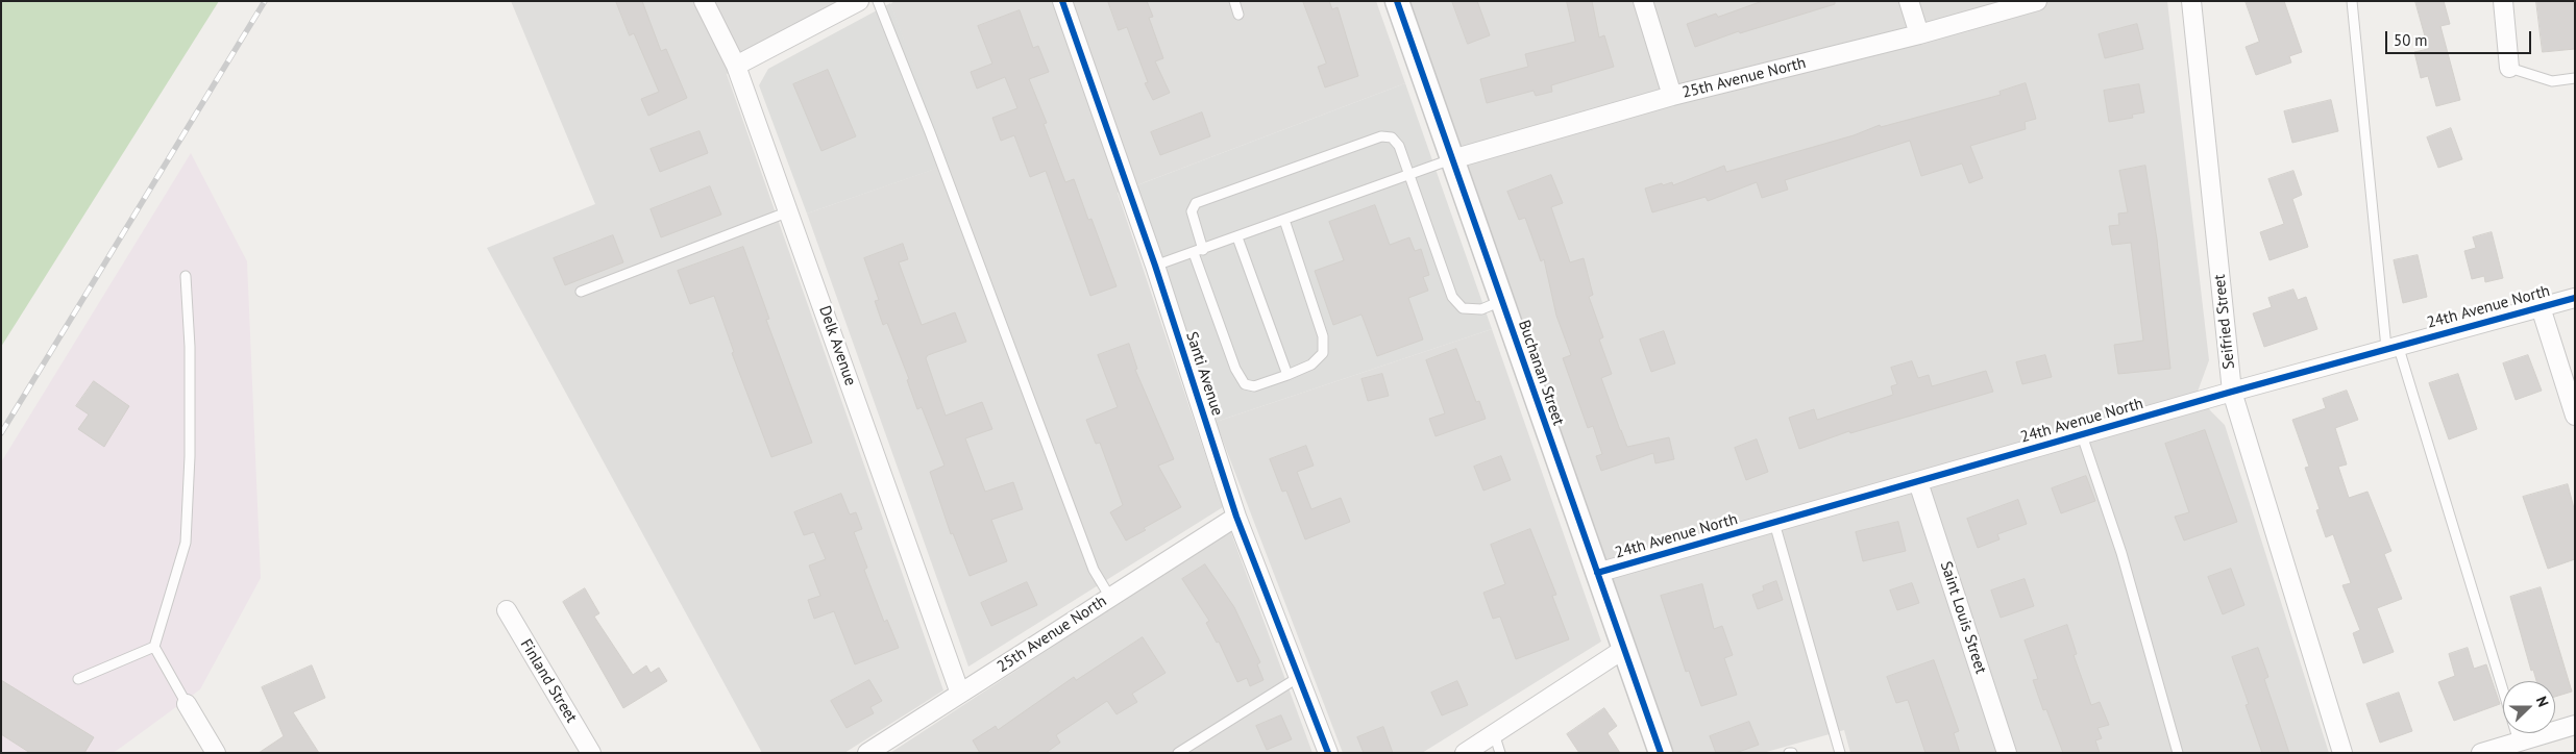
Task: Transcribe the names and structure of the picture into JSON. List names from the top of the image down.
{
  "streets": {
    "street": [
      "25th Avenue North",
      "24th Avenue North",
      "Seifried Street",
      "Delk Avenue",
      "Buchanan Street",
      "Santi Avenue",
      "Saint Louis Street",
      "Finland Street"
    ]
  },
  "crossings": [
    ["25th Avenue North", "Delk Avenue"],
    ["25th Avenue North", "Buchanan Street"],
    ["25th Avenue North", "Santi Avenue"],
    ["24th Avenue North", "Seifried Street"],
    ["24th Avenue North", "Buchanan Street"],
    ["24th Avenue North", "Saint Louis Street"]
  ],
  "scale_bar": "50 m",
  "north": "right"
}
